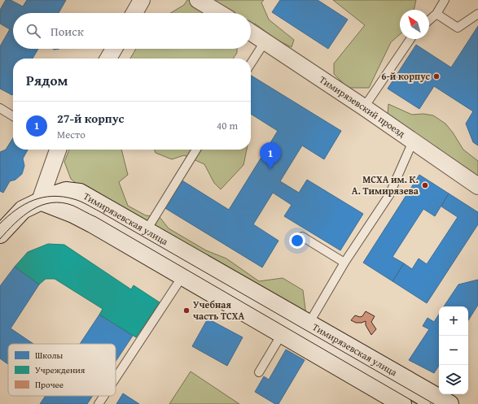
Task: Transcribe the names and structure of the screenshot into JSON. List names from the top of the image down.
{
  "streets": {
    "main road": ["Тимирязевская улица"],
    "street": ["Тимирязевский проезд"]
  },
  "places": ["6-й корпус", "МСХА им. К. А. Тимирязева", "Учебная часть ТСХА"],
  "legend": ["Школы", "Учреждения", "Прочее"],
  "north": "top left",
  "page": {
    "search": "Поиск",
    "heading": "Рядом",
    "list": [
      {
        "mark": "1",
        "name": "27-й корпус",
        "note": "Место",
        "value": "40 m"
      }
    ],
    "pins": "1",
    "map_buttons": ["+", "−"]
  }
}
